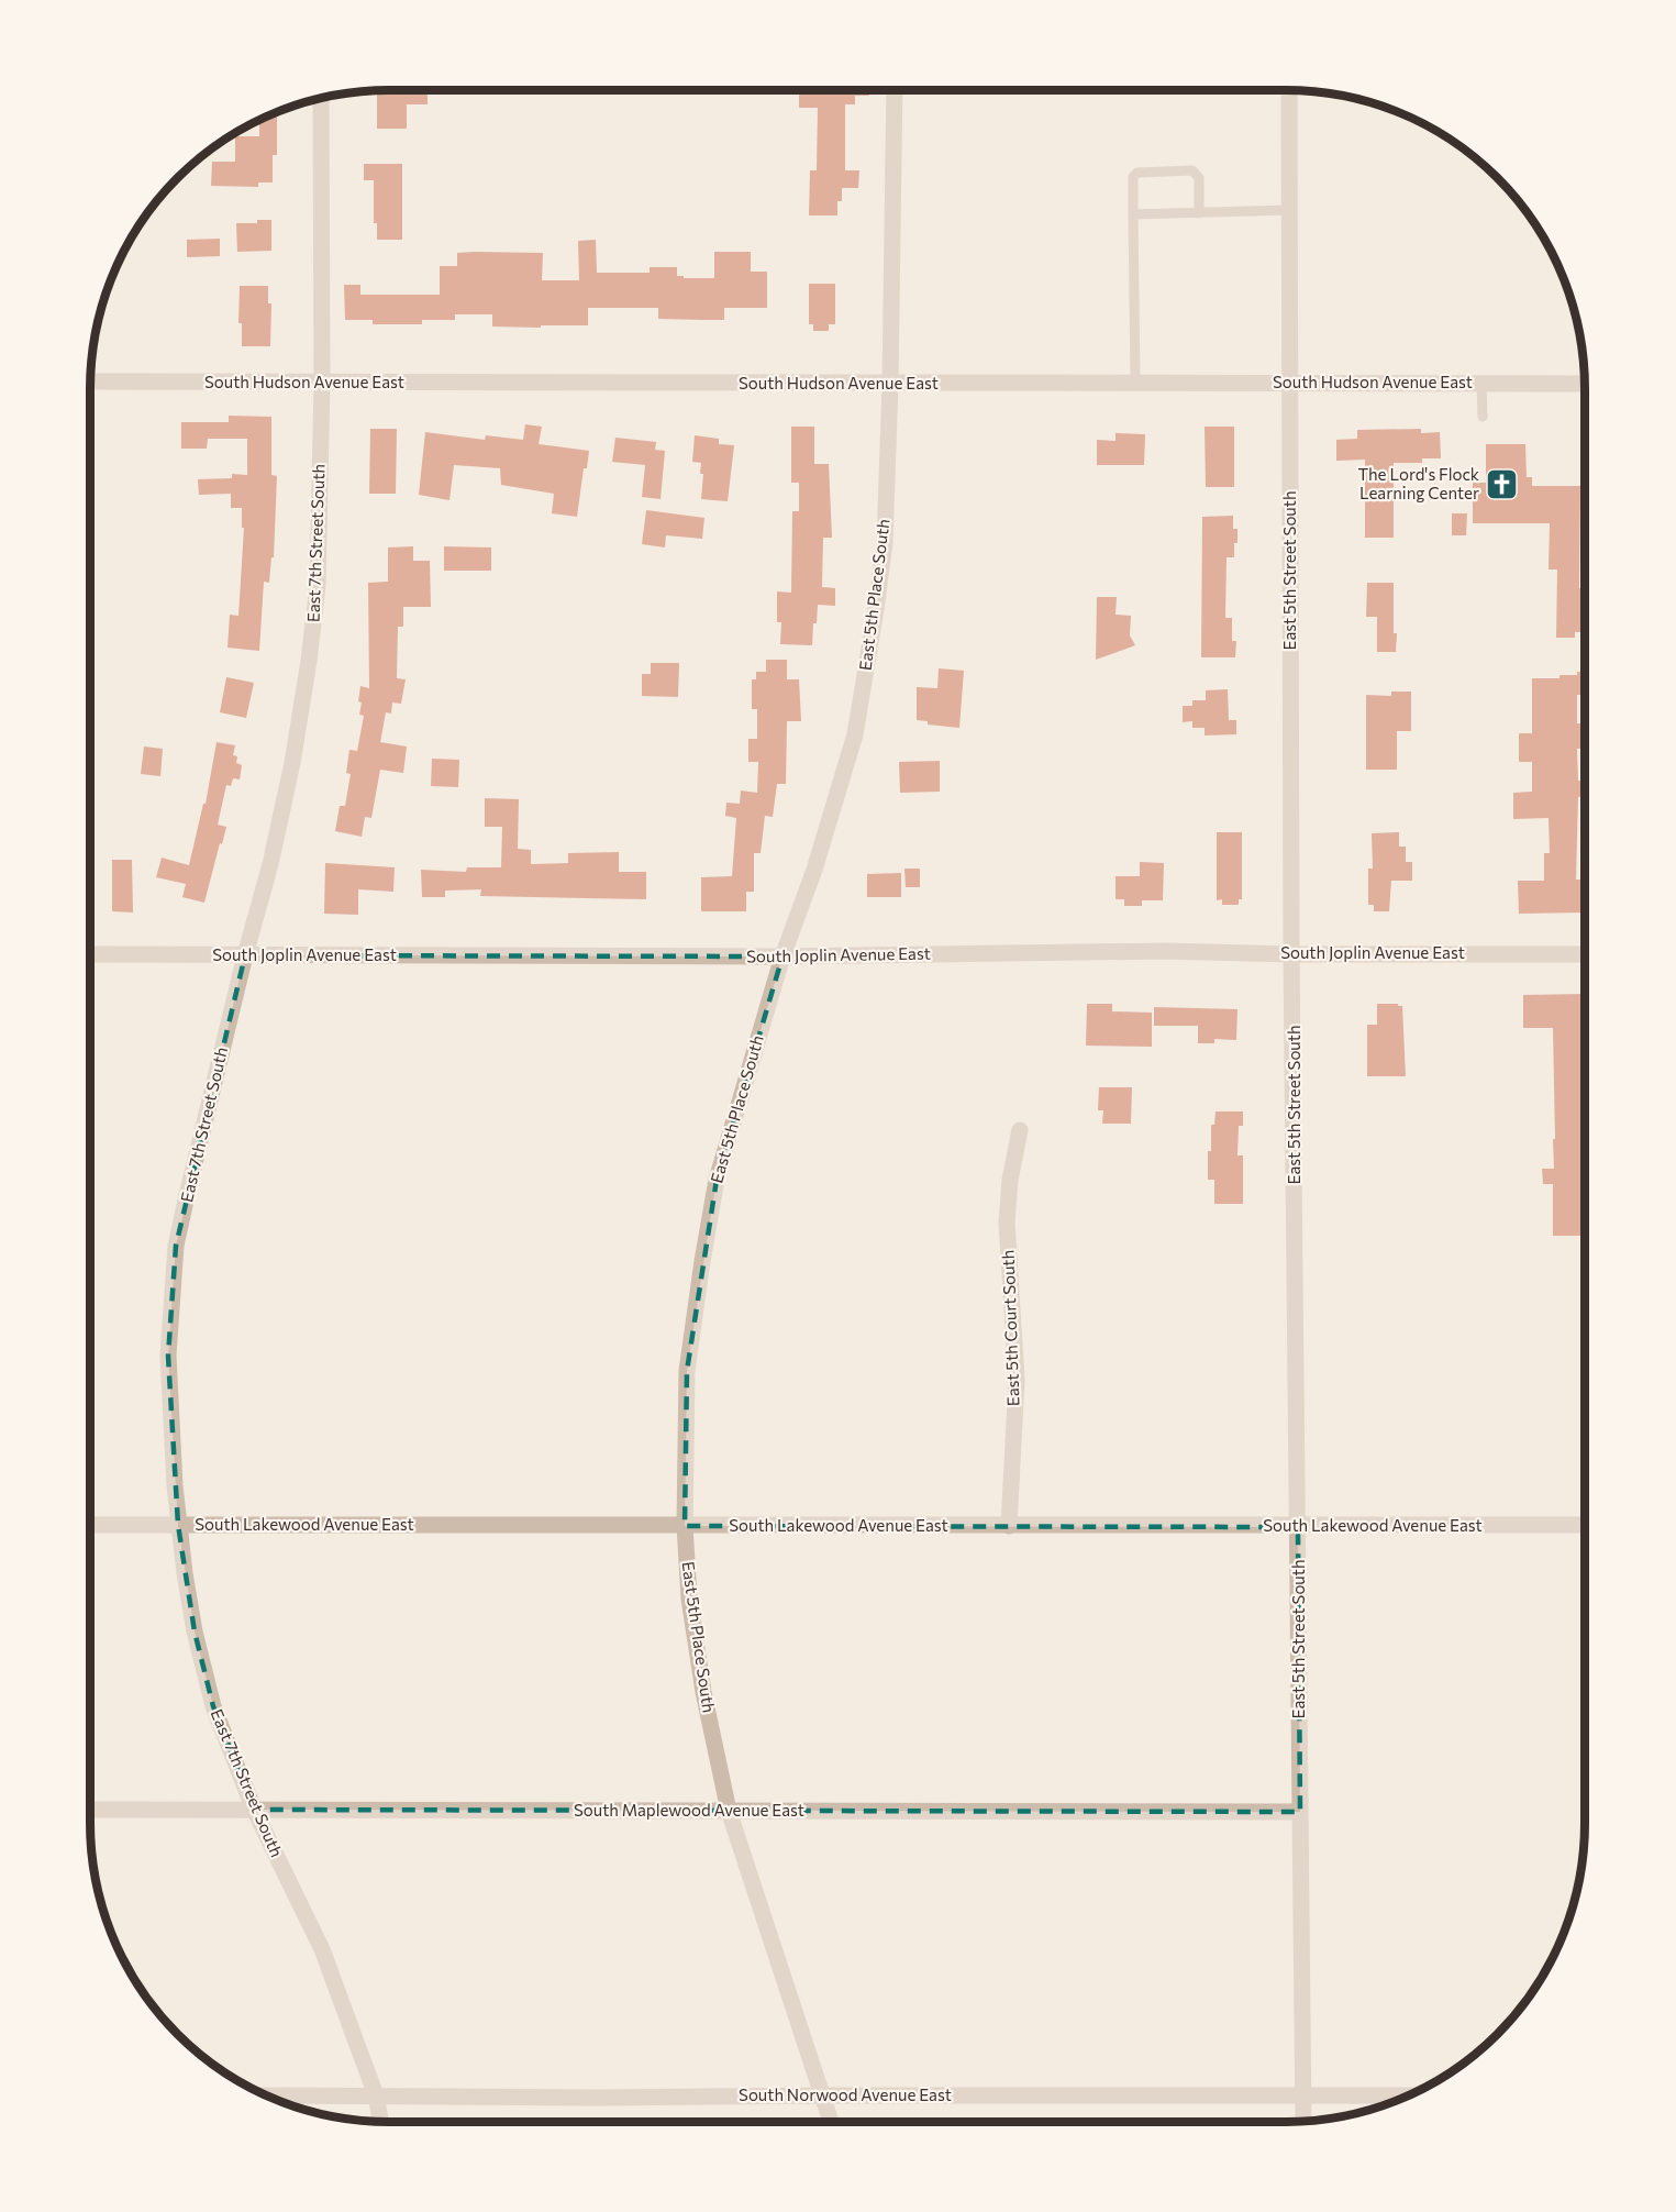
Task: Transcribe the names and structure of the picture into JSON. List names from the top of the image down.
{
  "streets": {
    "street": [
      "South Hudson Avenue East",
      "East 7th Street South",
      "East 5th Street South",
      "East 5th Place South",
      "South Joplin Avenue East",
      "East 5th Court South",
      "South Lakewood Avenue East",
      "South Maplewood Avenue East",
      "South Norwood Avenue East"
    ]
  },
  "crossings": [
    ["South Hudson Avenue East", "East 7th Street South"],
    ["South Hudson Avenue East", "East 5th Street South"],
    ["South Hudson Avenue East", "East 5th Place South"],
    ["East 7th Street South", "South Joplin Avenue East"],
    ["East 7th Street South", "South Lakewood Avenue East"],
    ["East 7th Street South", "South Maplewood Avenue East"],
    ["East 7th Street South", "South Norwood Avenue East"],
    ["East 5th Street South", "South Joplin Avenue East"],
    ["East 5th Street South", "South Lakewood Avenue East"],
    ["East 5th Street South", "South Maplewood Avenue East"],
    ["East 5th Street South", "South Norwood Avenue East"],
    ["East 5th Place South", "South Joplin Avenue East"],
    ["East 5th Place South", "South Lakewood Avenue East"],
    ["East 5th Place South", "South Maplewood Avenue East"],
    ["East 5th Place South", "South Norwood Avenue East"],
    ["East 5th Court South", "South Lakewood Avenue East"]
  ],
  "places": {
    "church": ["The Lord's Flock Learning Center"]
  }
}
